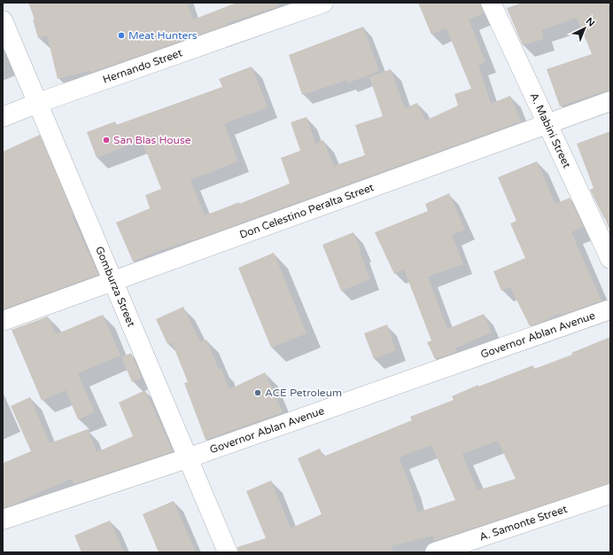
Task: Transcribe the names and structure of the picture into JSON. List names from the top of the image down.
{
  "streets": {
    "street": [
      "Hernando Street",
      "A. Mabini Street",
      "Don Celestino Peralta Street",
      "Gomburza Street",
      "Governor Ablan Avenue",
      "A. Samonte Street"
    ]
  },
  "crossings": [
    ["Hernando Street", "Gomburza Street"],
    ["A. Mabini Street", "Don Celestino Peralta Street"],
    ["Don Celestino Peralta Street", "Gomburza Street"],
    ["Gomburza Street", "Governor Ablan Avenue"]
  ],
  "places": ["Meat Hunters", "San Blas House", "ACE Petroleum"],
  "north": "top right"
}
